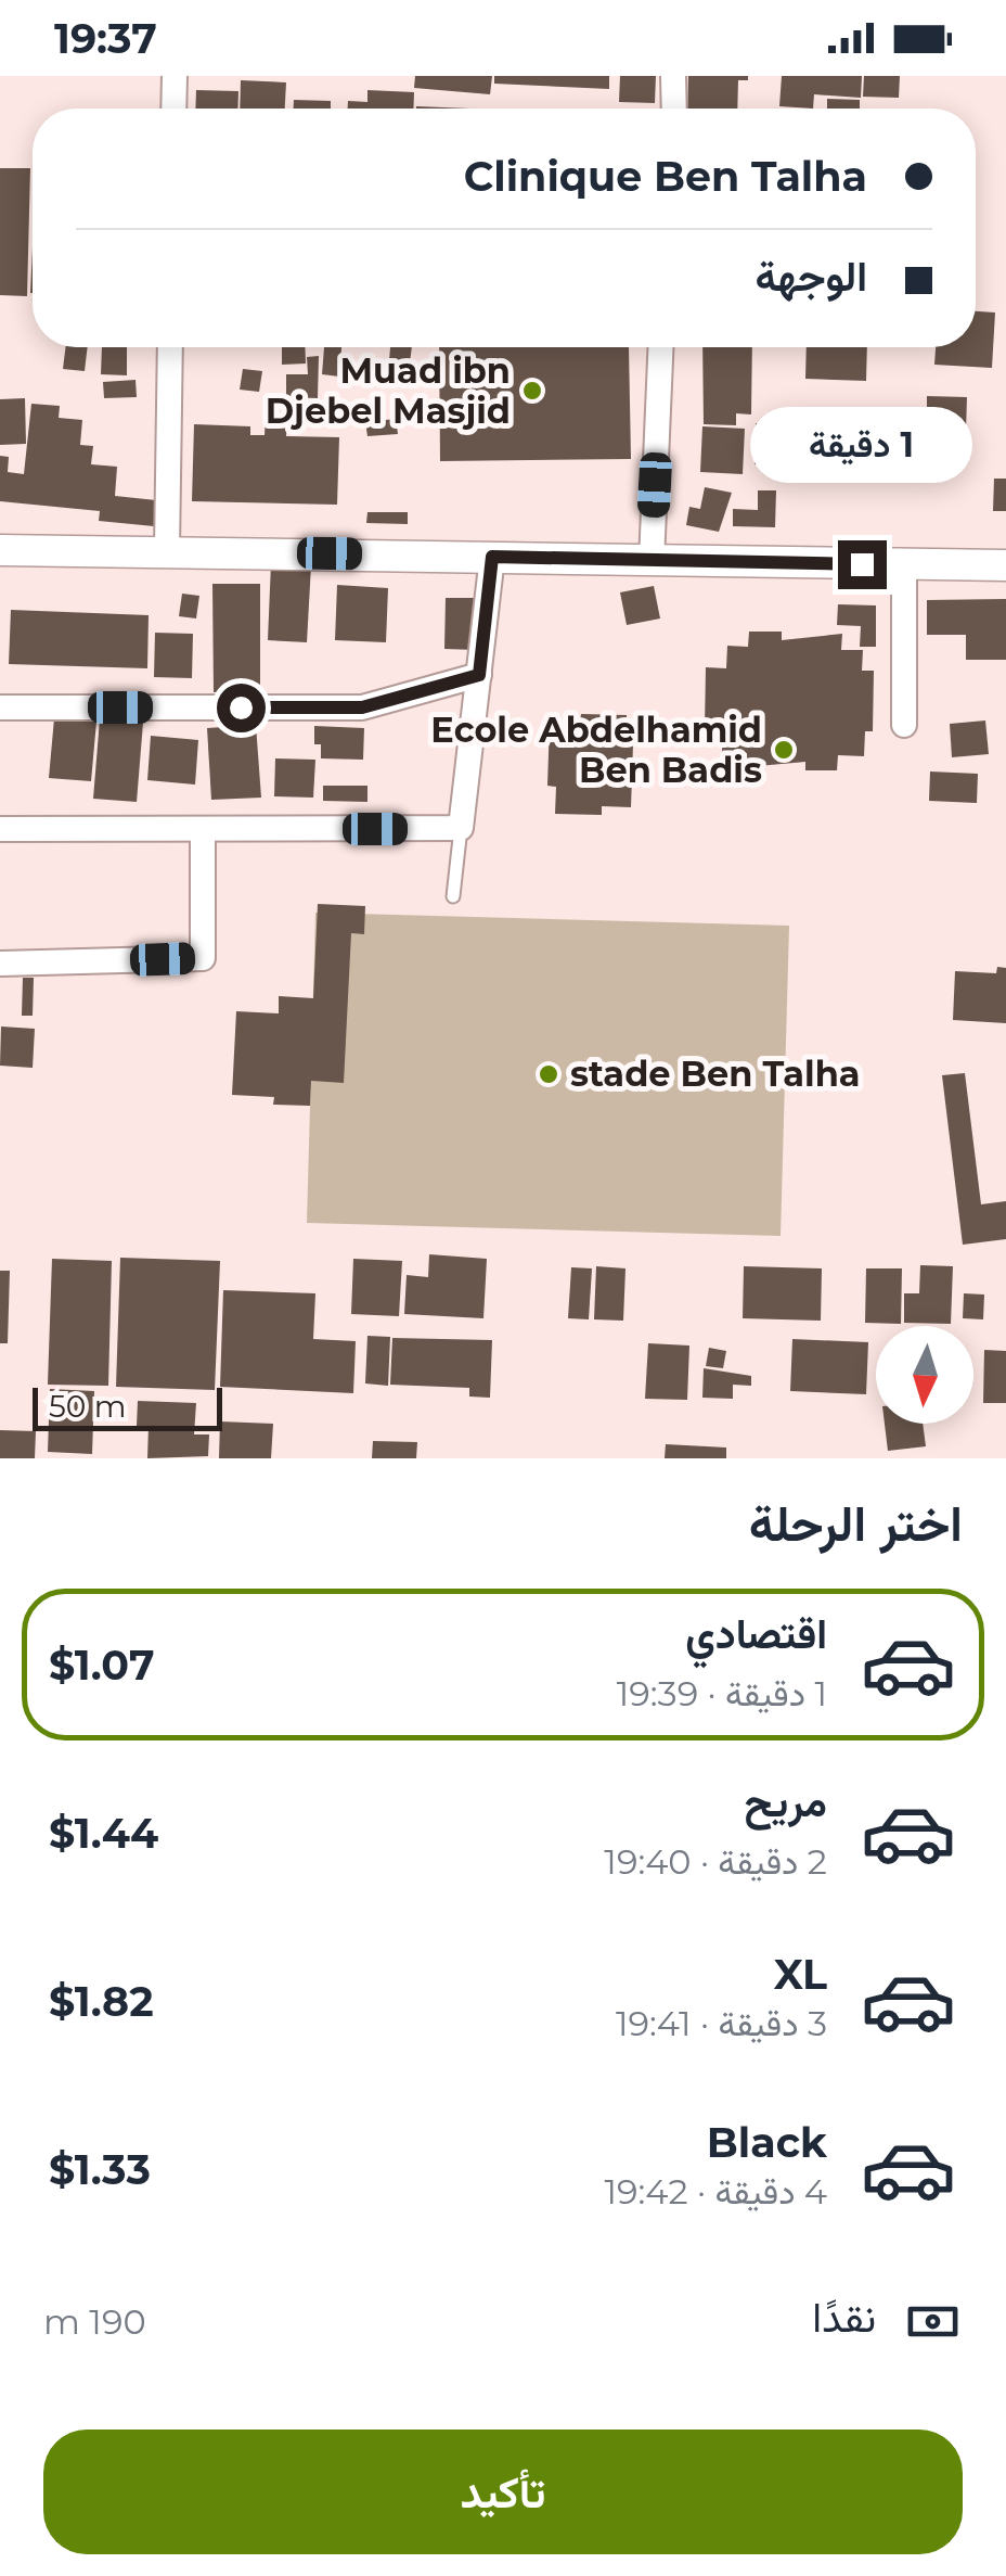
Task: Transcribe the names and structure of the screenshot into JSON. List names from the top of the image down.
{
  "places": ["Muad ibn Djebel Masjid", "Ecole Abdelhamid Ben Badis", "stade Ben Talha"],
  "scale_bar": "50 m",
  "north": "bottom",
  "page": {
    "status": "19:37",
    "banner": ["Clinique Ben Talha", "الوجهة"],
    "bubble": "1 دقيقة",
    "scale": "50 m",
    "heading": "اختر الرحلة",
    "list": [
      {
        "name": "اقتصادي",
        "note": "1 دقيقة · 19:39",
        "value": "$1.07"
      },
      {
        "name": "مريح",
        "note": "2 دقيقة · 19:40",
        "value": "$1.44"
      },
      {
        "name": "XL",
        "note": "3 دقيقة · 19:41",
        "value": "$1.82"
      },
      {
        "name": "Black",
        "note": "4 دقيقة · 19:42",
        "value": "$1.33"
      }
    ],
    "pay": ["نقدًا", "190 m"],
    "buttons": "تأكيد"
  }
}
